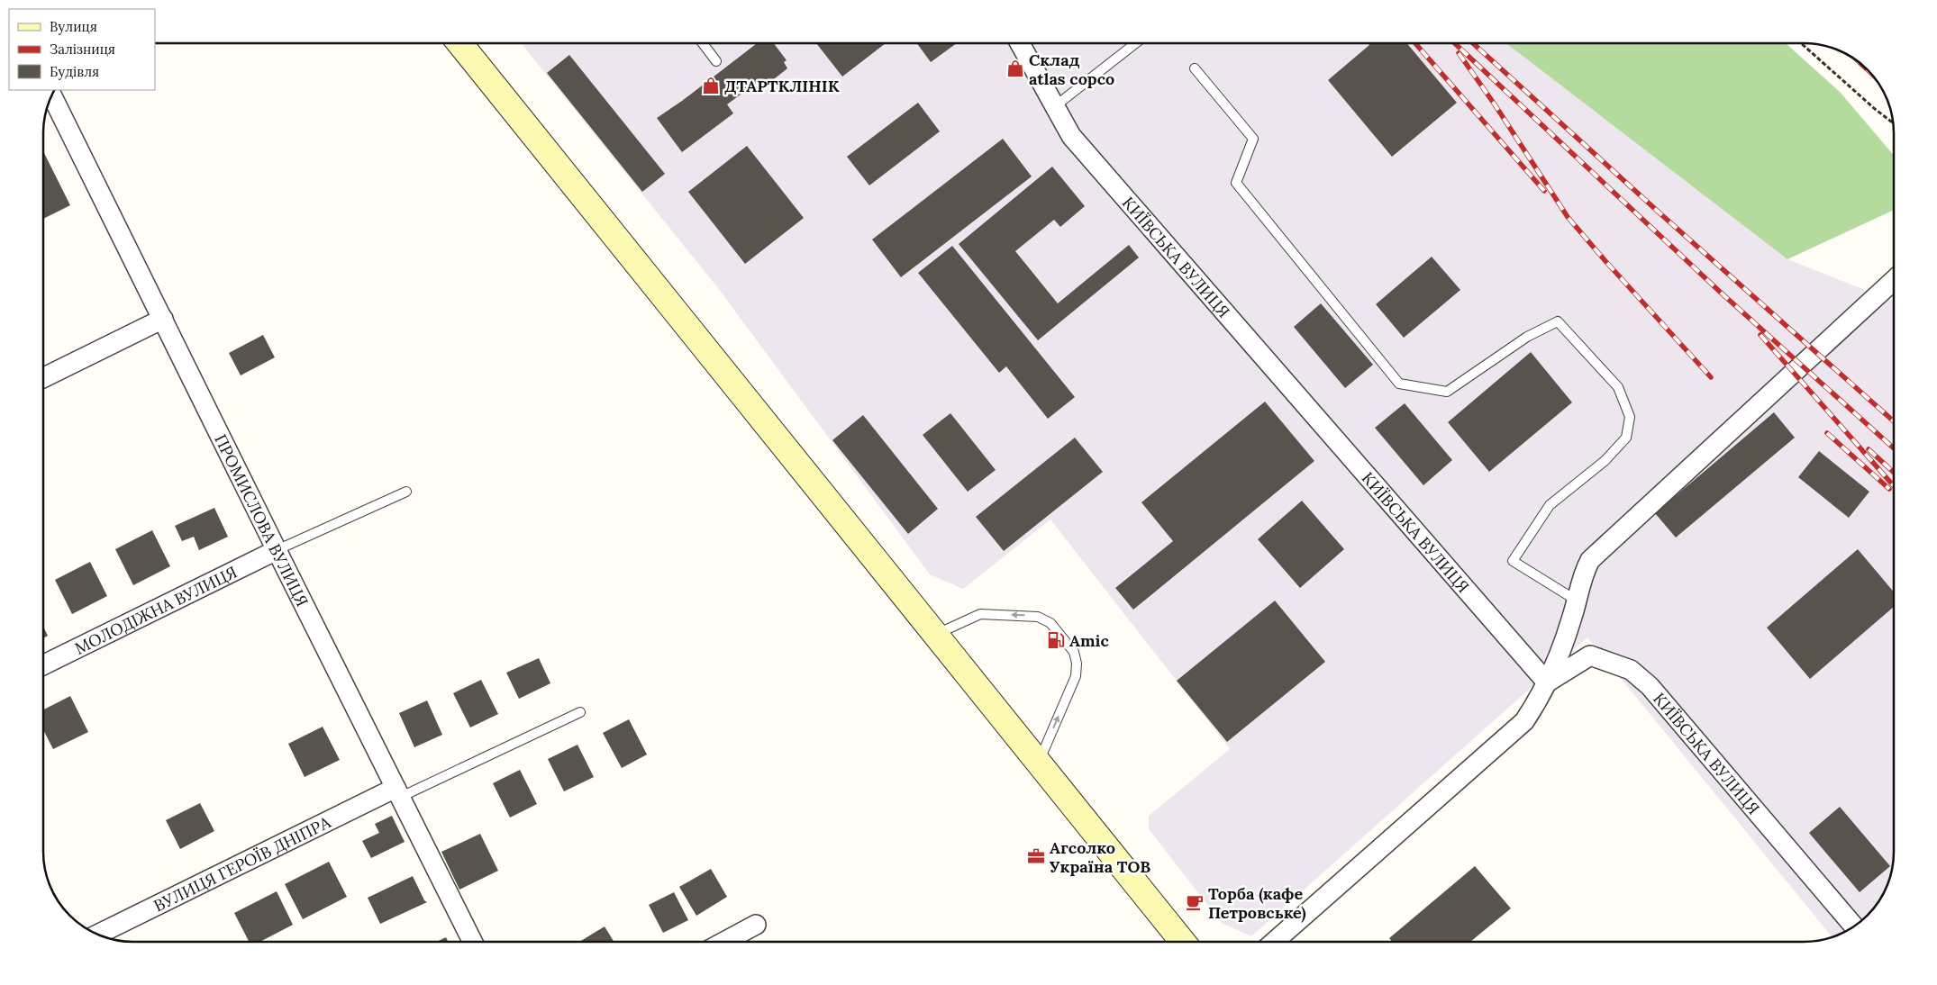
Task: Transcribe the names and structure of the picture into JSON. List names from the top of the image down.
{
  "streets": {
    "street": [
      "КИЇВСЬКА ВУЛИЦЯ",
      "ПРОМИСЛОВА ВУЛИЦЯ",
      "МОЛОДІЖНА ВУЛИЦЯ",
      "ВУЛИЦЯ ГЕРОЇВ ДНІПРА"
    ]
  },
  "crossings": [
    ["ПРОМИСЛОВА ВУЛИЦЯ", "МОЛОДІЖНА ВУЛИЦЯ"],
    ["ПРОМИСЛОВА ВУЛИЦЯ", "ВУЛИЦЯ ГЕРОЇВ ДНІПРА"]
  ],
  "places": {
    "shop": ["Склад atlas copco", "ДТАРТКЛІНІК"],
    "fuel station": ["Amic"],
    "office": ["Агсолко Україна ТОВ"],
    "cafe": ["Торба (кафе Петровське)"]
  },
  "legend": ["Вулиця", "Залізниця", "Будівля"]
}
